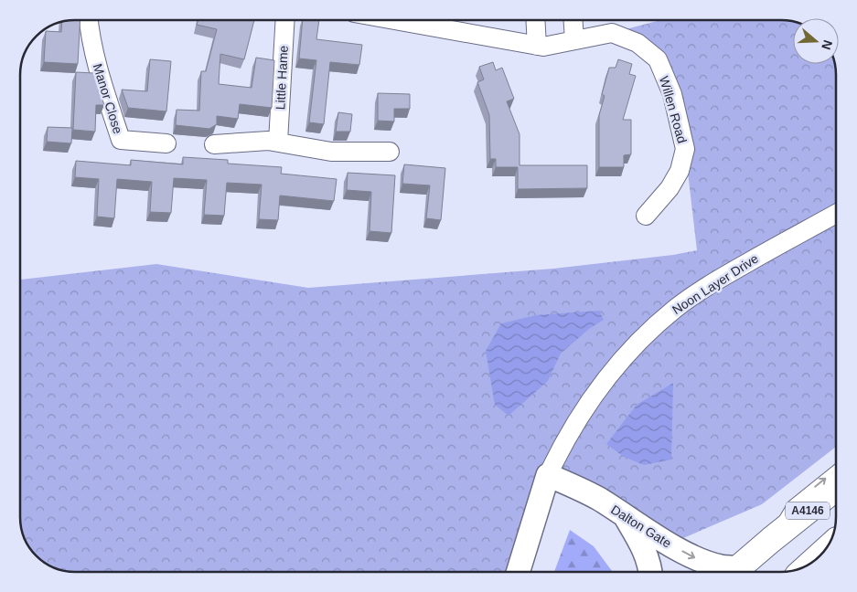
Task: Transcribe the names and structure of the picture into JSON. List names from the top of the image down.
{
  "streets": {
    "highway": ["A4146"],
    "street": [
      "Little Hame",
      "Manor Close",
      "Willen Road",
      "Noon Layer Drive",
      "Dalton Gate"
    ]
  },
  "crossings": [
    ["Noon Layer Drive", "Dalton Gate"]
  ],
  "one_way": ["Dalton Gate"],
  "north": "right"
}
